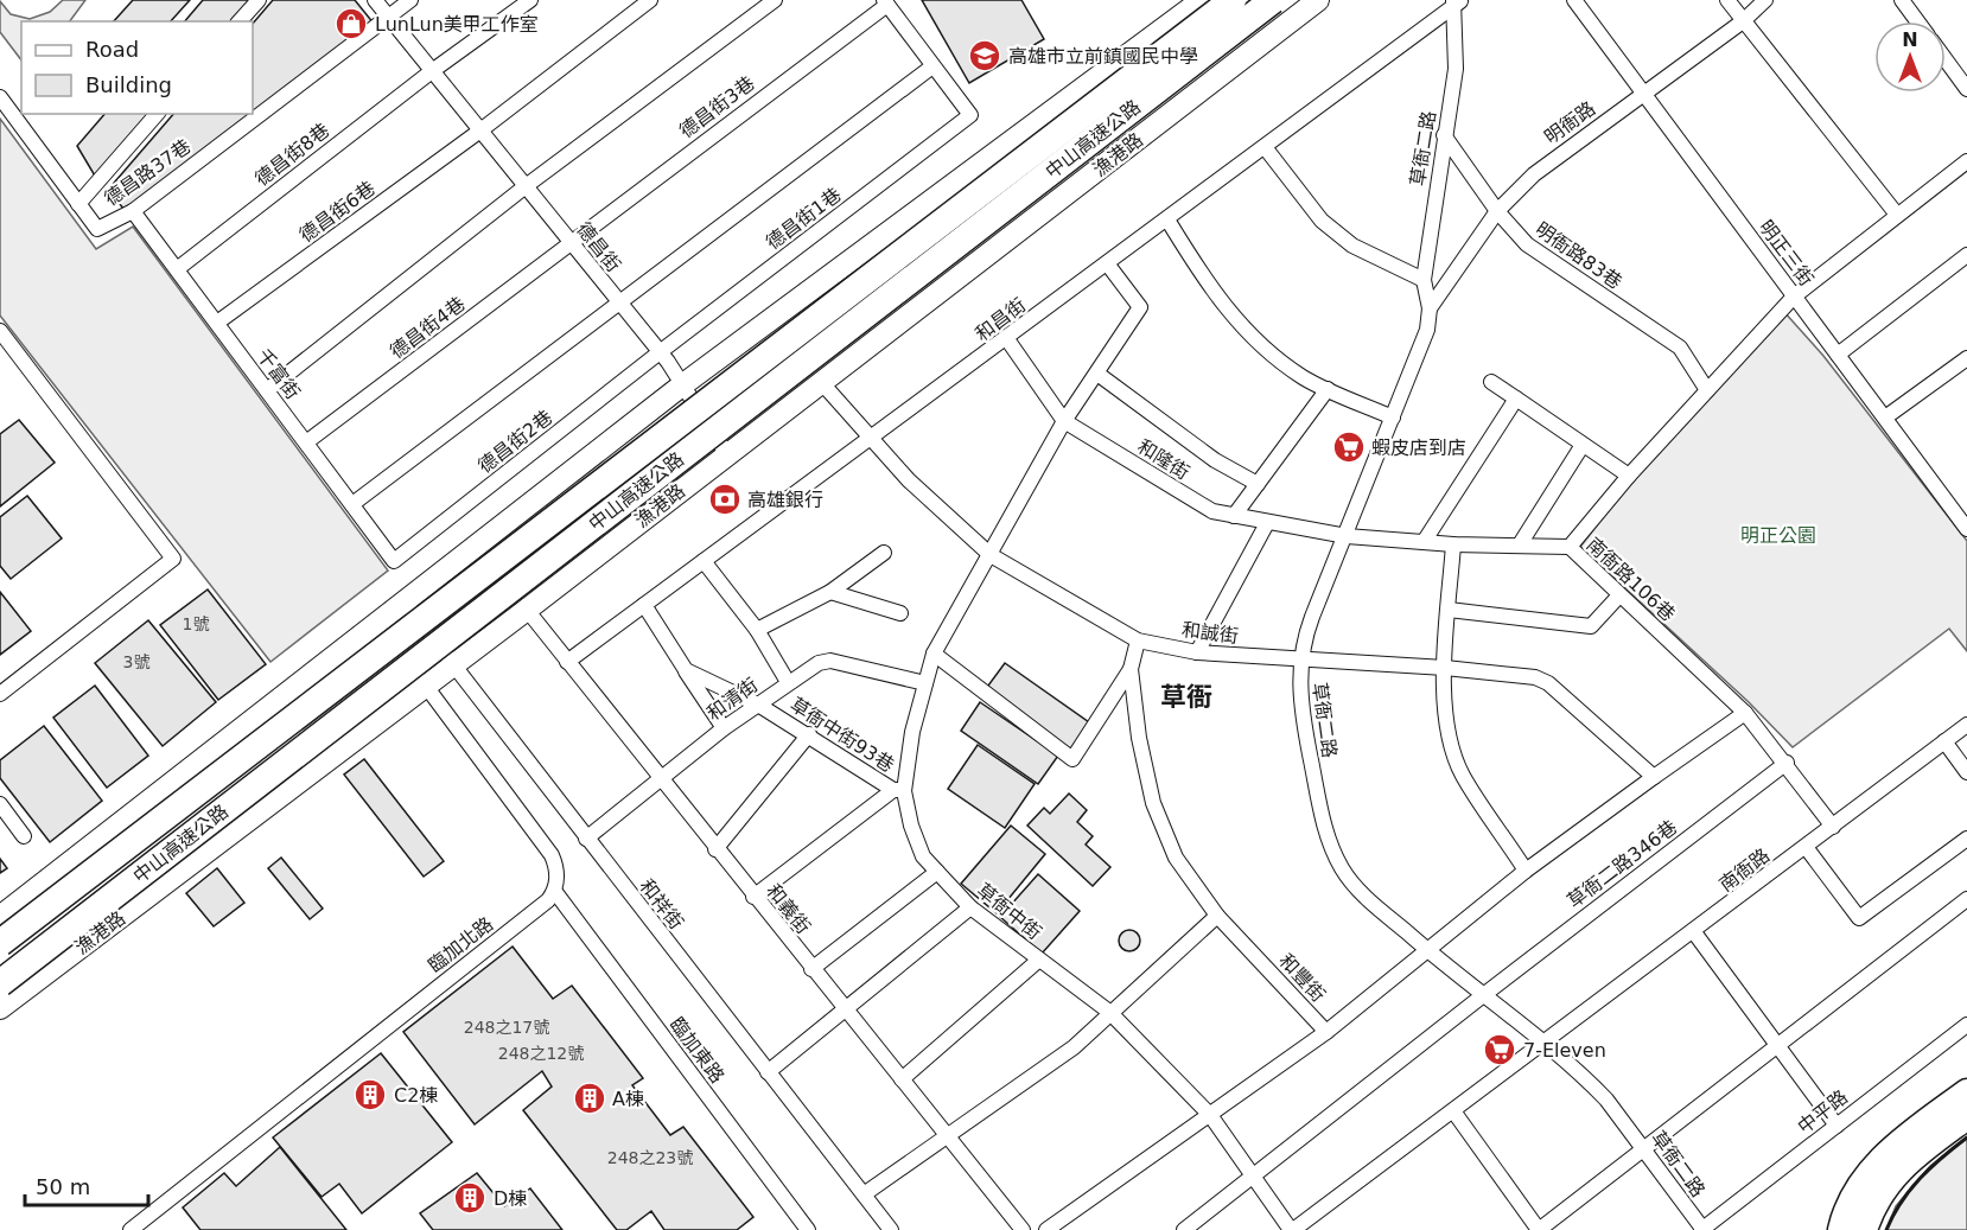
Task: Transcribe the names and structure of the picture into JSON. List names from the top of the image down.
{
  "streets": {
    "highway": ["中山高速公路"],
    "street": [
      "德昌街3巷",
      "明衙路",
      "草衙二路",
      "德昌街8巷",
      "漁港路",
      "德昌路37巷",
      "德昌街6巷",
      "德昌街1巷",
      "德昌街",
      "明正三街",
      "明衙路83巷",
      "和昌街",
      "德昌街4巷",
      "千富街",
      "德昌街2巷",
      "和隆街",
      "南衙路106巷",
      "和誠街",
      "和清街",
      "草衙中街93巷",
      "草衙二路346巷",
      "南衙路",
      "和祥街",
      "和義街",
      "草衙中街",
      "臨加北路",
      "和豐街",
      "臨加東路",
      "中平路"
    ]
  },
  "crossings": [
    ["德昌街3巷", "德昌街"],
    ["德昌街3巷", "德昌街4巷"],
    ["明衙路", "草衙二路"],
    ["明衙路", "明正三街"],
    ["明衙路", "明衙路83巷"],
    ["草衙二路", "明衙路83巷"],
    ["草衙二路", "和昌街"],
    ["草衙二路", "和隆街"],
    ["草衙二路", "和誠街"],
    ["草衙二路", "草衙二路346巷"],
    ["草衙二路", "南衙路"],
    ["草衙二路", "中平路"],
    ["德昌街8巷", "德昌街"],
    ["德昌街8巷", "千富街"],
    ["漁港路", "德昌街"],
    ["漁港路", "和誠街"],
    ["漁港路", "和祥街"],
    ["漁港路", "和義街"],
    ["德昌路37巷", "德昌街"],
    ["德昌路37巷", "千富街"],
    ["德昌街6巷", "德昌街"],
    ["德昌街6巷", "千富街"],
    ["德昌街1巷", "德昌街"],
    ["德昌街1巷", "德昌街2巷"],
    ["德昌街", "德昌街4巷"],
    ["德昌街", "德昌街2巷"],
    ["明正三街", "南衙路106巷"],
    ["明衙路83巷", "南衙路106巷"],
    ["和昌街", "和隆街"],
    ["和昌街", "和誠街"],
    ["和昌街", "和義街"],
    ["和昌街", "草衙中街"],
    ["德昌街4巷", "千富街"],
    ["千富街", "德昌街2巷"],
    ["和隆街", "南衙路106巷"],
    ["和隆街", "草衙中街"],
    ["南衙路106巷", "草衙二路346巷"],
    ["南衙路106巷", "南衙路"],
    ["和誠街", "草衙中街"],
    ["和誠街", "和豐街"],
    ["和清街", "草衙中街93巷"],
    ["和清街", "和祥街"],
    ["和清街", "和義街"],
    ["和清街", "草衙中街"],
    ["草衙中街93巷", "草衙中街"],
    ["草衙二路346巷", "草衙中街"],
    ["南衙路", "草衙中街"],
    ["草衙中街", "和豐街"],
    ["臨加北路", "臨加東路"]
  ],
  "districts": ["草衙"],
  "parks": ["明正公園"],
  "places": {
    "shop": ["LunLun美甲工作室"],
    "school or university": ["高雄市立前鎮國民中學"],
    "supermarket": ["蝦皮店到店", "7-Eleven"],
    "bank": ["高雄銀行"],
    "building": ["C2棟", "A棟", "D棟"]
  },
  "house_numbers": [
    "1號",
    "3號",
    "248之17號",
    "248之12號",
    "248之23號"
  ],
  "legend": ["Road", "Building"],
  "scale_bar": "50 m",
  "north": "top"
}
